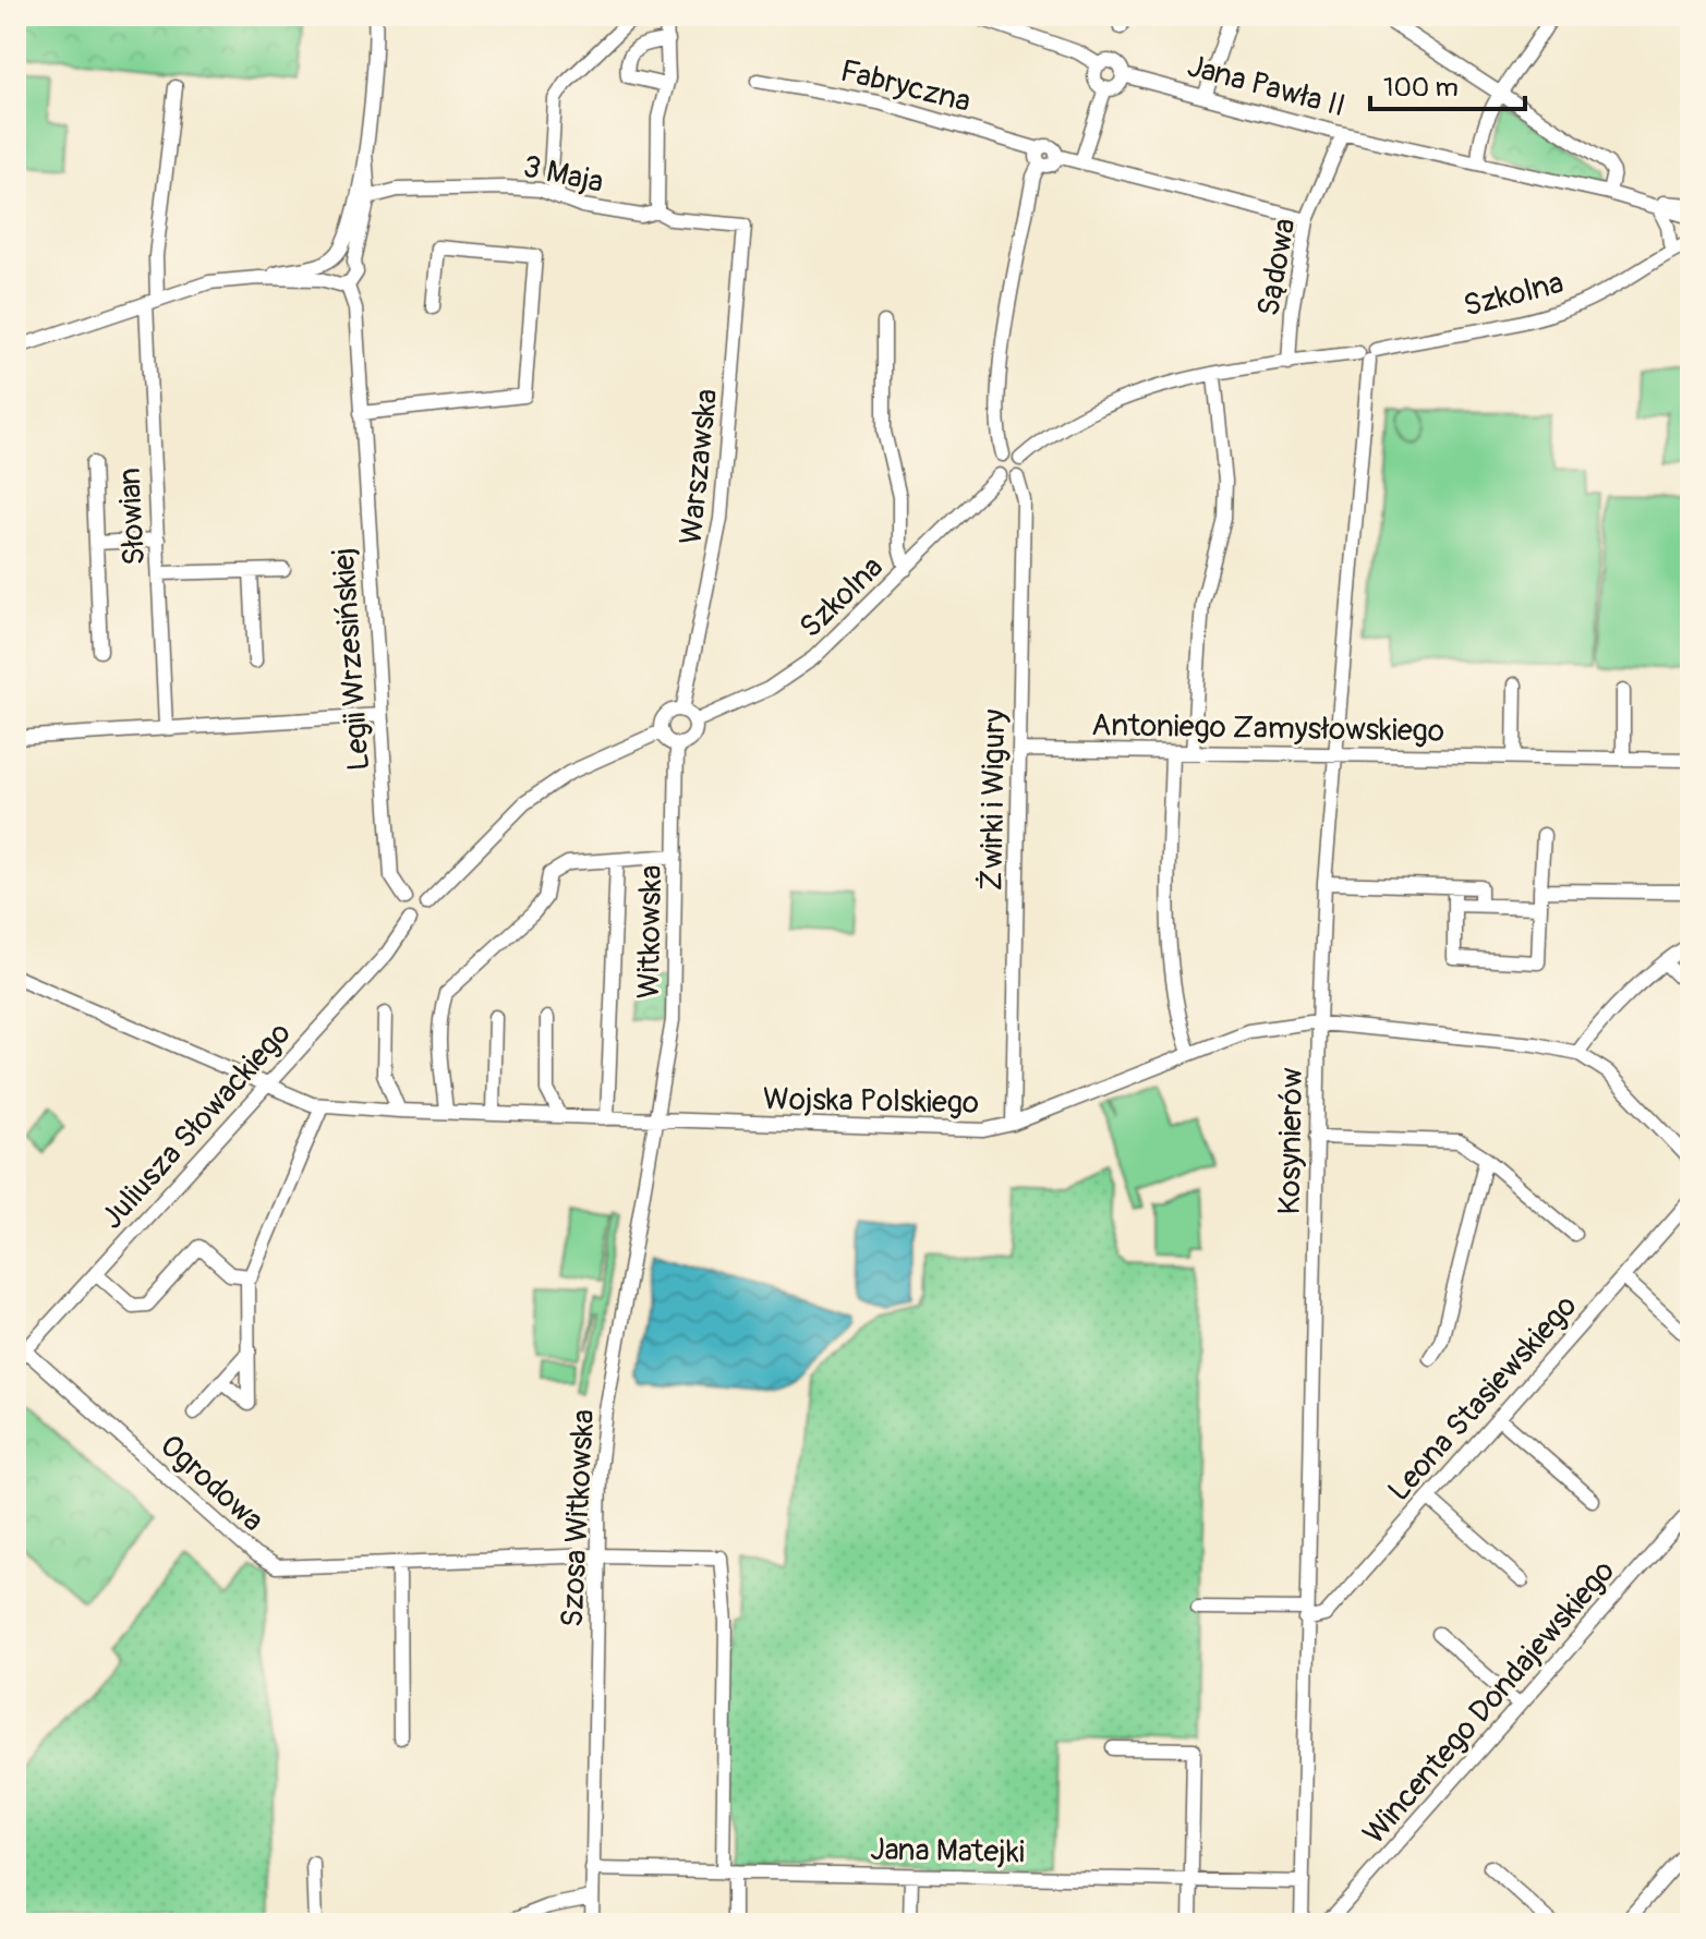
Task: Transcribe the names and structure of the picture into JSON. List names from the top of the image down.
{
  "streets": {
    "street": [
      "Fabryczna",
      "Jana Pawła II",
      "3 Maja",
      "Sądowa",
      "Szkolna",
      "Warszawska",
      "Słowian",
      "Legii Wrzesińskiej",
      "Antoniego Zamysłowskiego",
      "Żwirki i Wigury",
      "Witkowska",
      "Wojska Polskiego",
      "Juliusza Słowackiego",
      "Kosynierów",
      "Leona Stasiewskiego",
      "Ogrodowa",
      "Szosa Witkowska",
      "Wincentego Dondajewskiego",
      "Jana Matejki"
    ]
  },
  "crossings": [
    ["Jana Pawła II", "Sądowa"],
    ["3 Maja", "Warszawska"],
    ["Sądowa", "Szkolna"],
    ["Szkolna", "Warszawska"],
    ["Szkolna", "Żwirki i Wigury"],
    ["Szkolna", "Witkowska"],
    ["Szkolna", "Kosynierów"],
    ["Warszawska", "Witkowska"],
    ["Legii Wrzesińskiej", "Juliusza Słowackiego"],
    ["Antoniego Zamysłowskiego", "Żwirki i Wigury"],
    ["Antoniego Zamysłowskiego", "Kosynierów"],
    ["Żwirki i Wigury", "Wojska Polskiego"],
    ["Witkowska", "Wojska Polskiego"],
    ["Witkowska", "Szosa Witkowska"],
    ["Wojska Polskiego", "Juliusza Słowackiego"],
    ["Wojska Polskiego", "Kosynierów"],
    ["Wojska Polskiego", "Szosa Witkowska"],
    ["Juliusza Słowackiego", "Ogrodowa"],
    ["Kosynierów", "Leona Stasiewskiego"],
    ["Kosynierów", "Jana Matejki"],
    ["Ogrodowa", "Szosa Witkowska"],
    ["Ogrodowa", "Jana Matejki"],
    ["Szosa Witkowska", "Jana Matejki"]
  ],
  "scale_bar": "100 m"
}
